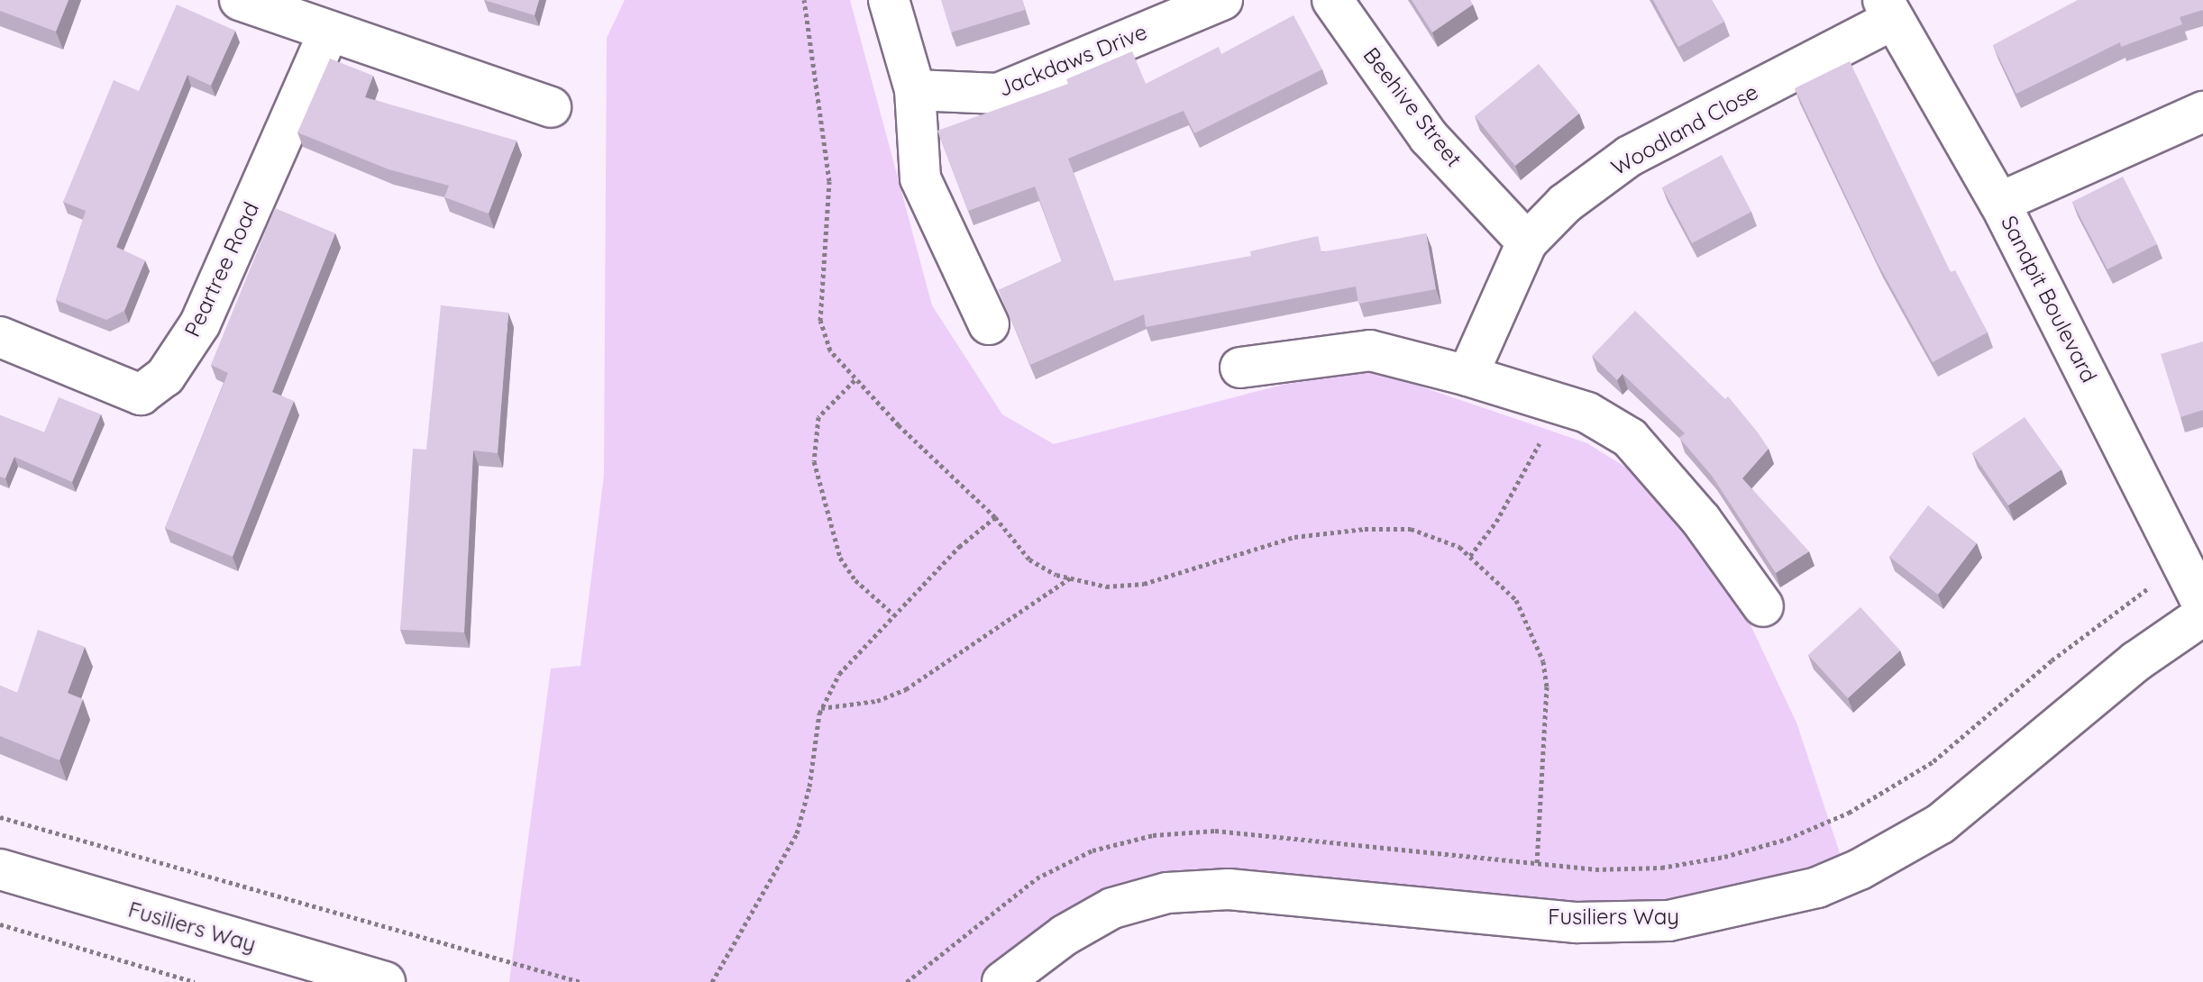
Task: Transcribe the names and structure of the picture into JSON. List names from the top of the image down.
{
  "streets": {
    "street": [
      "Jackdaws Drive",
      "Beehive Street",
      "Woodland Close",
      "Peartree Road",
      "Sandpit Boulevard",
      "Fusiliers Way"
    ]
  },
  "crossings": [
    ["Beehive Street", "Woodland Close"],
    ["Woodland Close", "Sandpit Boulevard"]
  ]
}
